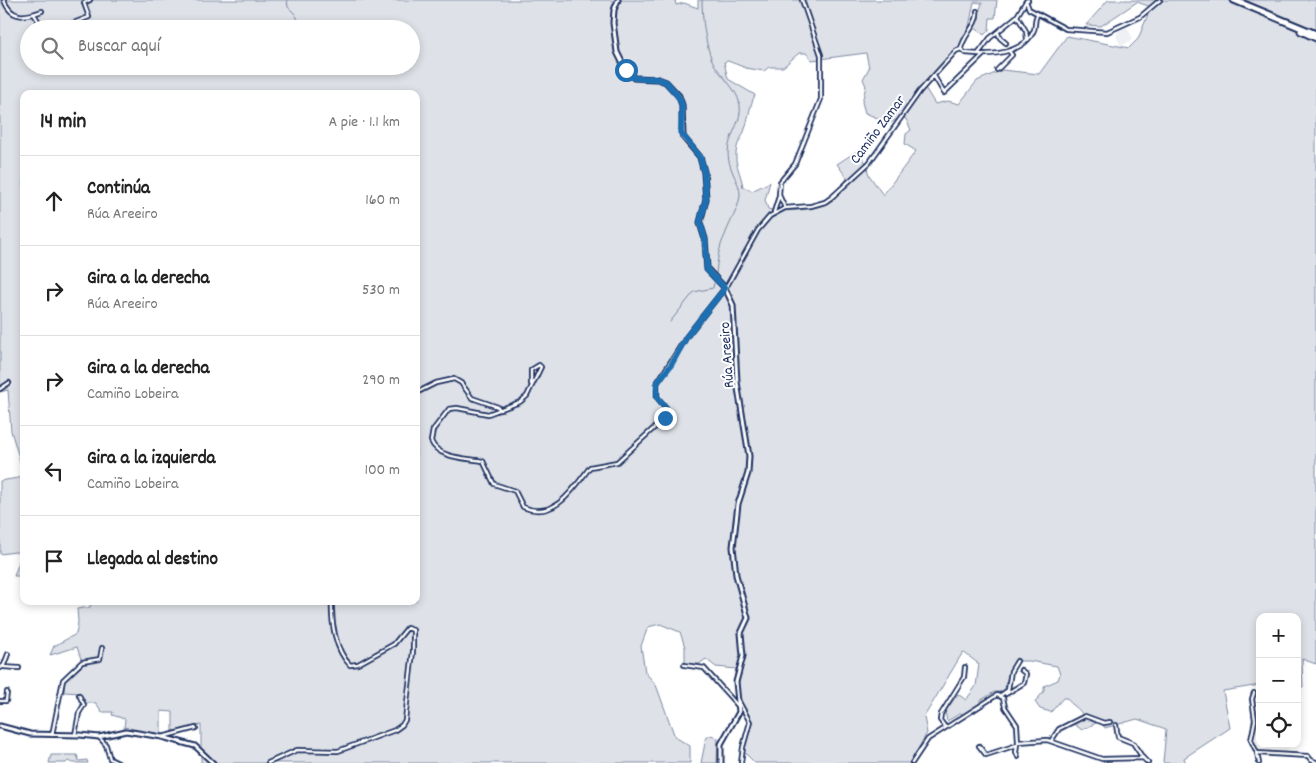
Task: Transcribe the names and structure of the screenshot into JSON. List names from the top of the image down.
{
  "streets": {
    "street": ["Camiño Zamar", "Rúa Areeiro"]
  },
  "crossings": [
    ["Camiño Zamar", "Rúa Areeiro"]
  ],
  "page": {
    "search": "Buscar aquí",
    "heading": ["14 min", "A pie · 1.1 km"],
    "list": [
      ["Continúa", "Rúa Areeiro", "160 m"],
      ["Gira a la derecha", "Rúa Areeiro", "530 m"],
      ["Gira a la derecha", "Camiño Lobeira", "290 m"],
      ["Gira a la izquierda", "Camiño Lobeira", "100 m"],
      "Llegada al destino"
    ],
    "map_buttons": ["+", "−"]
  }
}
